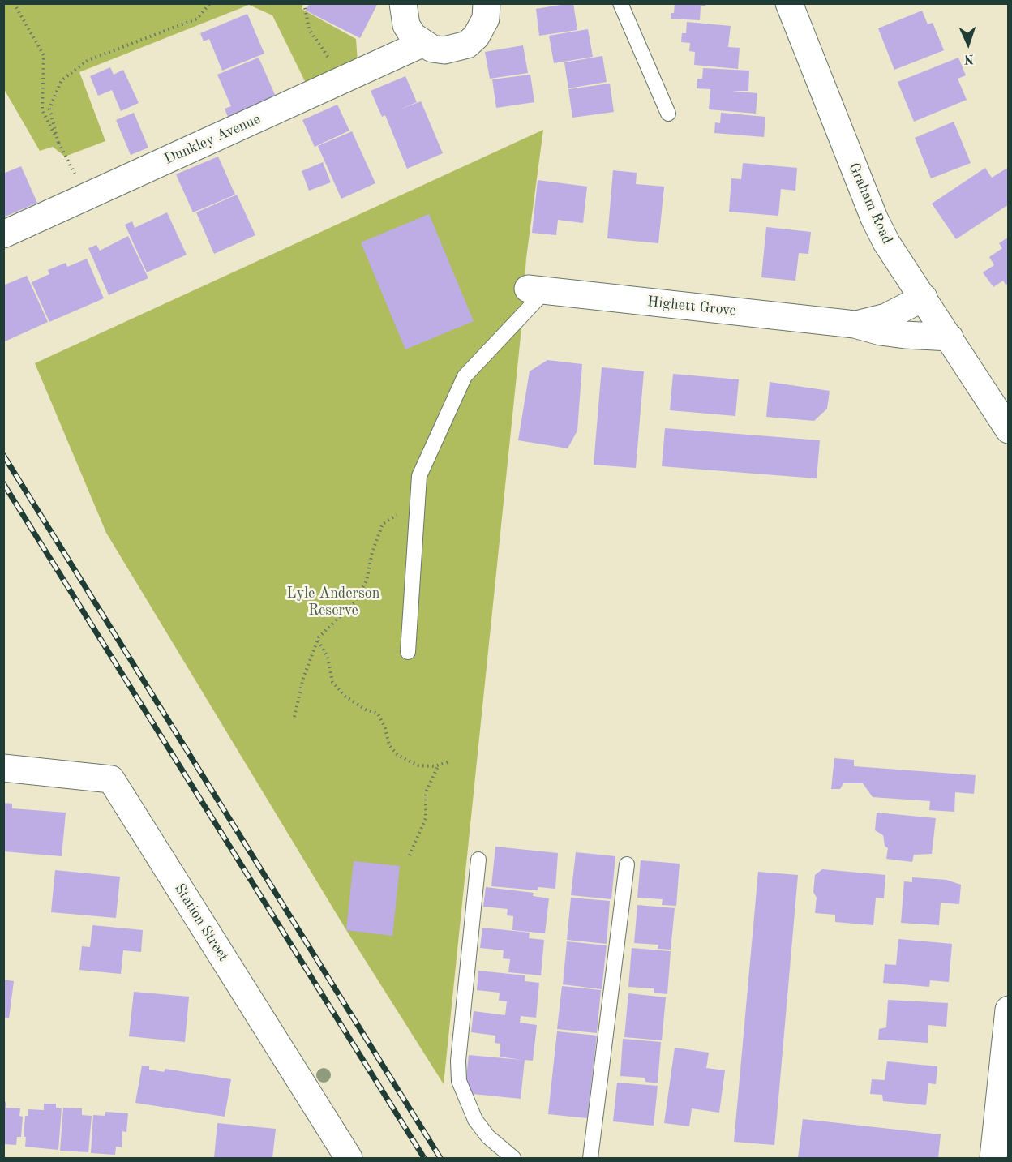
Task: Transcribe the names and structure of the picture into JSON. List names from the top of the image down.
{
  "streets": {
    "street": [
      "Dunkley Avenue",
      "Graham Road",
      "Highett Grove",
      "Station Street"
    ]
  },
  "crossings": [
    ["Graham Road", "Highett Grove"]
  ],
  "parks": ["Lyle Anderson Reserve"],
  "north": "bottom"
}
